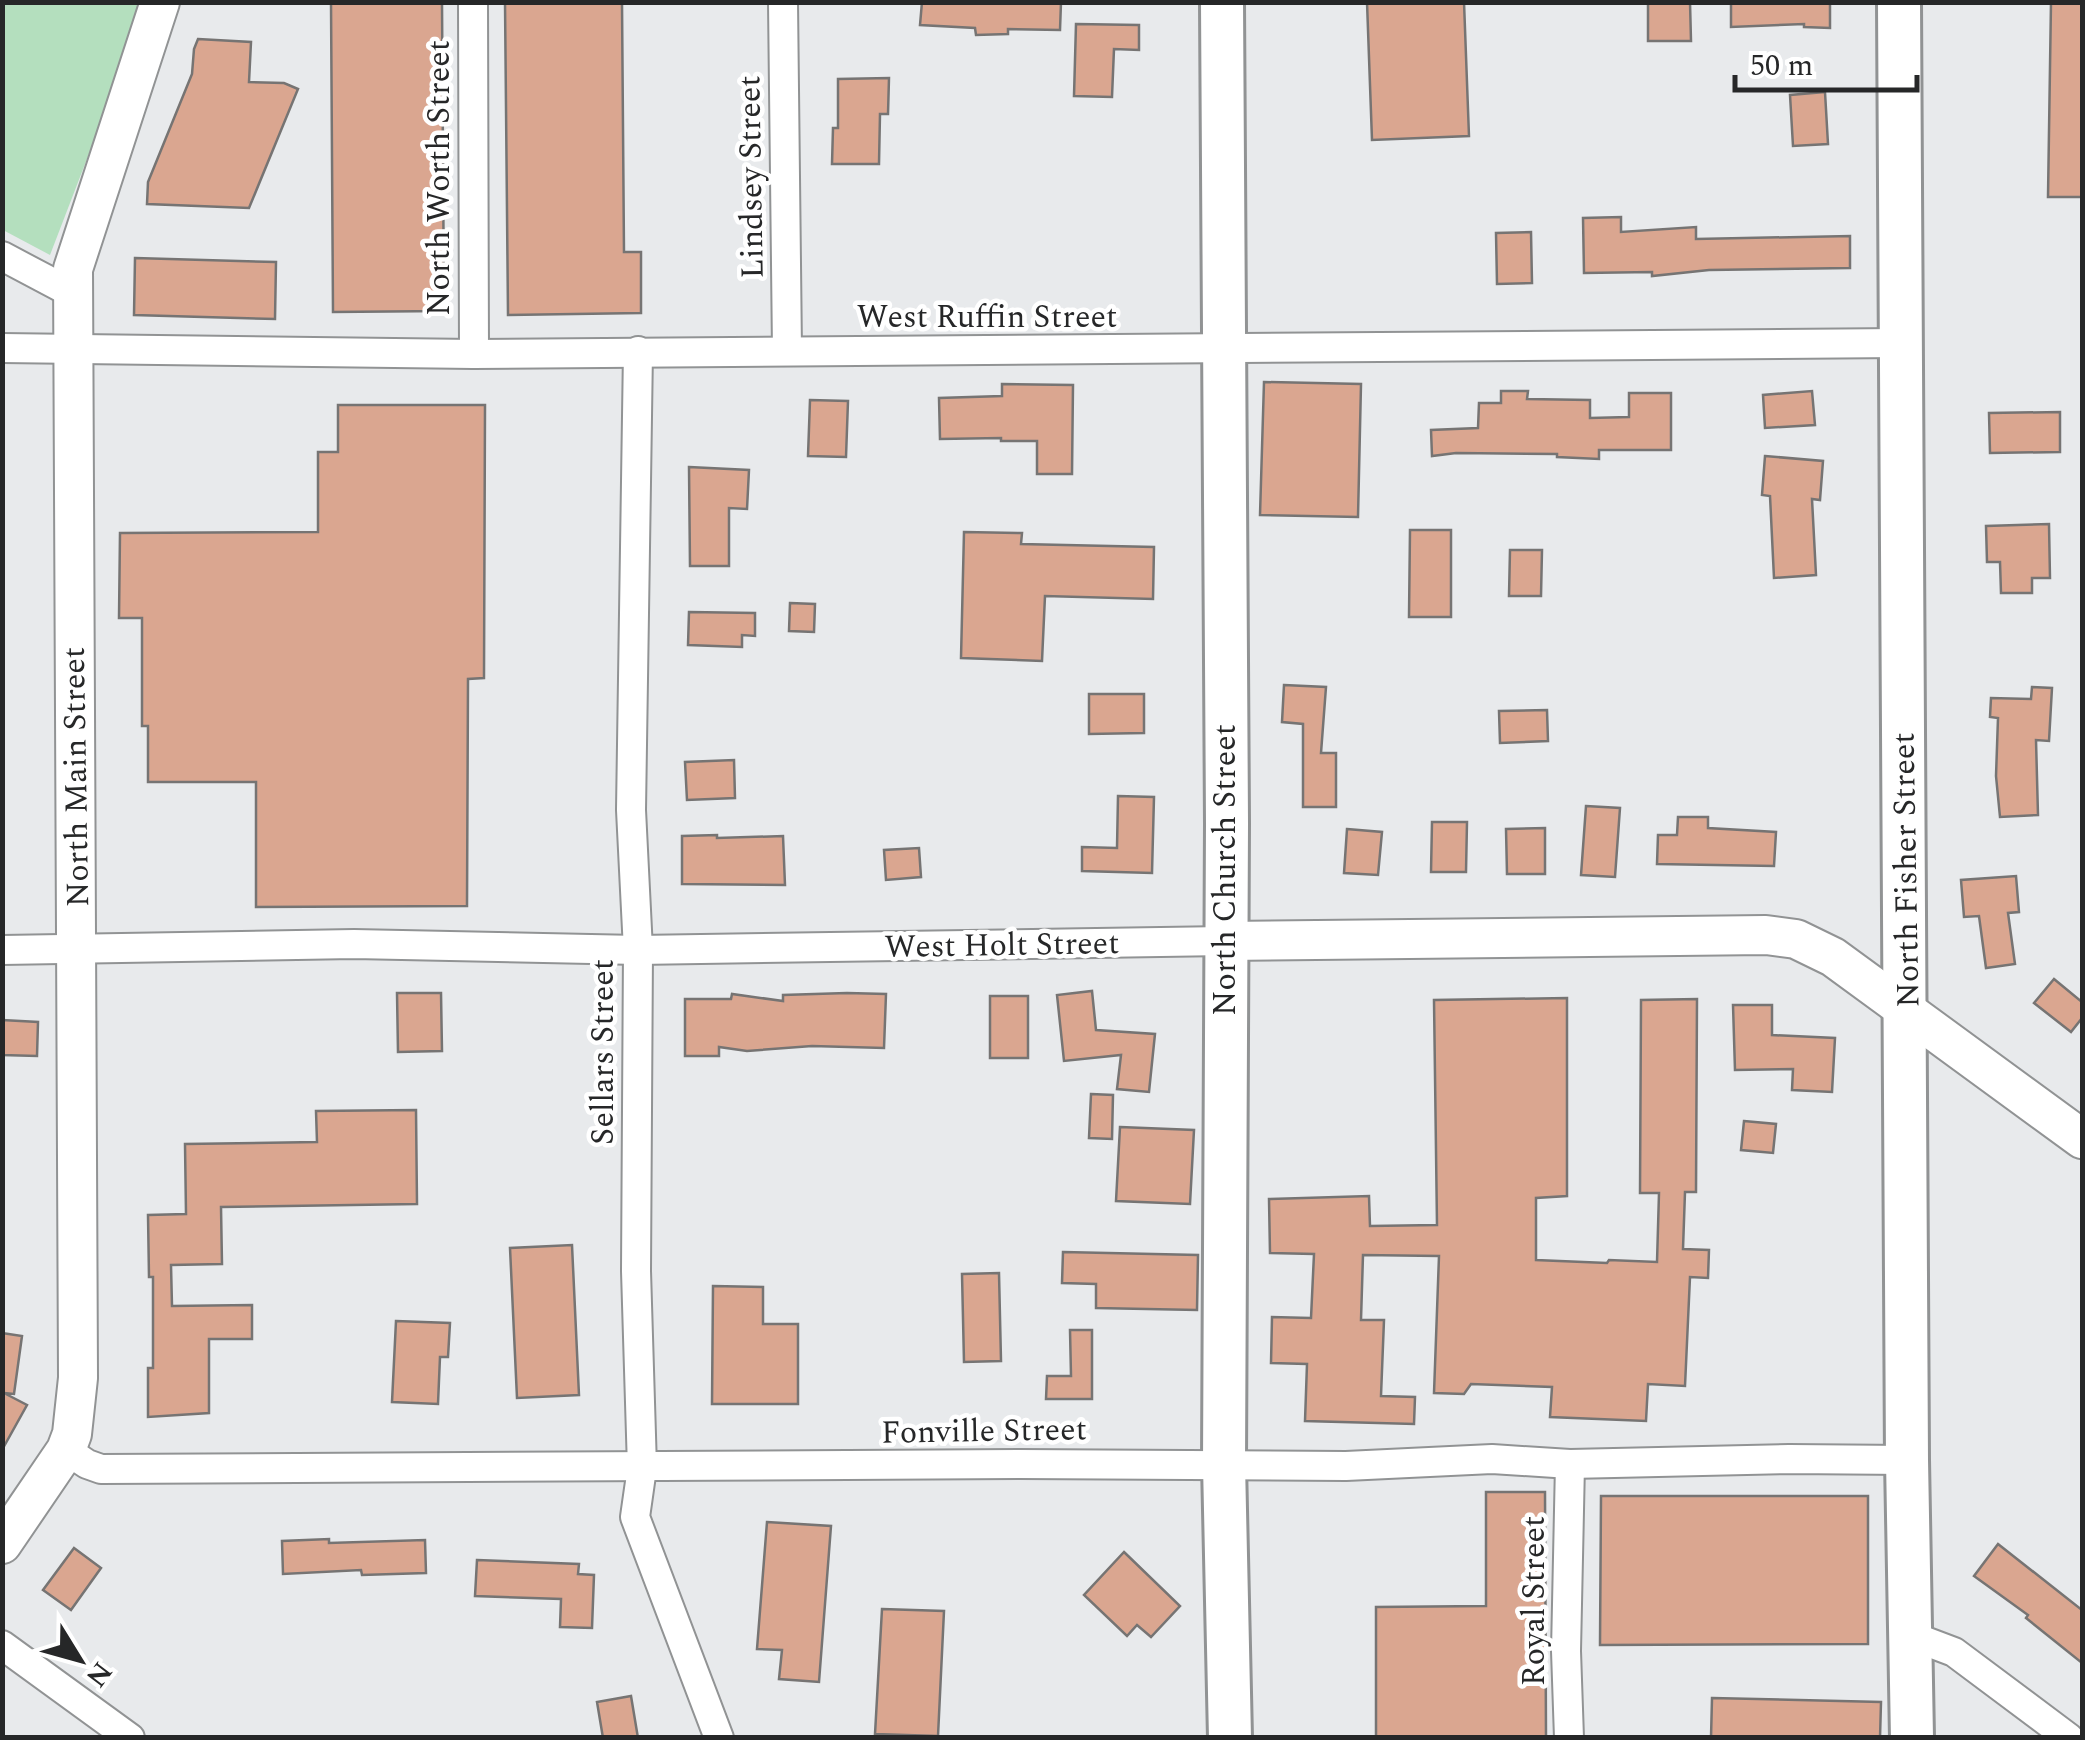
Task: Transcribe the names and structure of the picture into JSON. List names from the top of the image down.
{
  "streets": {
    "main road": ["North Church Street", "North Fisher Street"],
    "street": [
      "Lindsey Street",
      "North Worth Street",
      "West Ruffin Street",
      "North Main Street",
      "West Holt Street",
      "Sellars Street",
      "Fonville Street",
      "Royal Street"
    ]
  },
  "crossings": [
    ["Lindsey Street", "West Ruffin Street"],
    ["North Worth Street", "West Ruffin Street"],
    ["West Ruffin Street", "North Main Street"],
    ["West Ruffin Street", "North Church Street"],
    ["West Ruffin Street", "North Fisher Street"],
    ["West Ruffin Street", "Sellars Street"],
    ["North Main Street", "West Holt Street"],
    ["North Main Street", "Fonville Street"],
    ["North Church Street", "West Holt Street"],
    ["North Church Street", "Fonville Street"],
    ["North Fisher Street", "West Holt Street"],
    ["North Fisher Street", "Fonville Street"],
    ["West Holt Street", "Sellars Street"],
    ["Sellars Street", "Fonville Street"],
    ["Fonville Street", "Royal Street"]
  ],
  "scale_bar": "50 m",
  "north": "bottom right"
}
